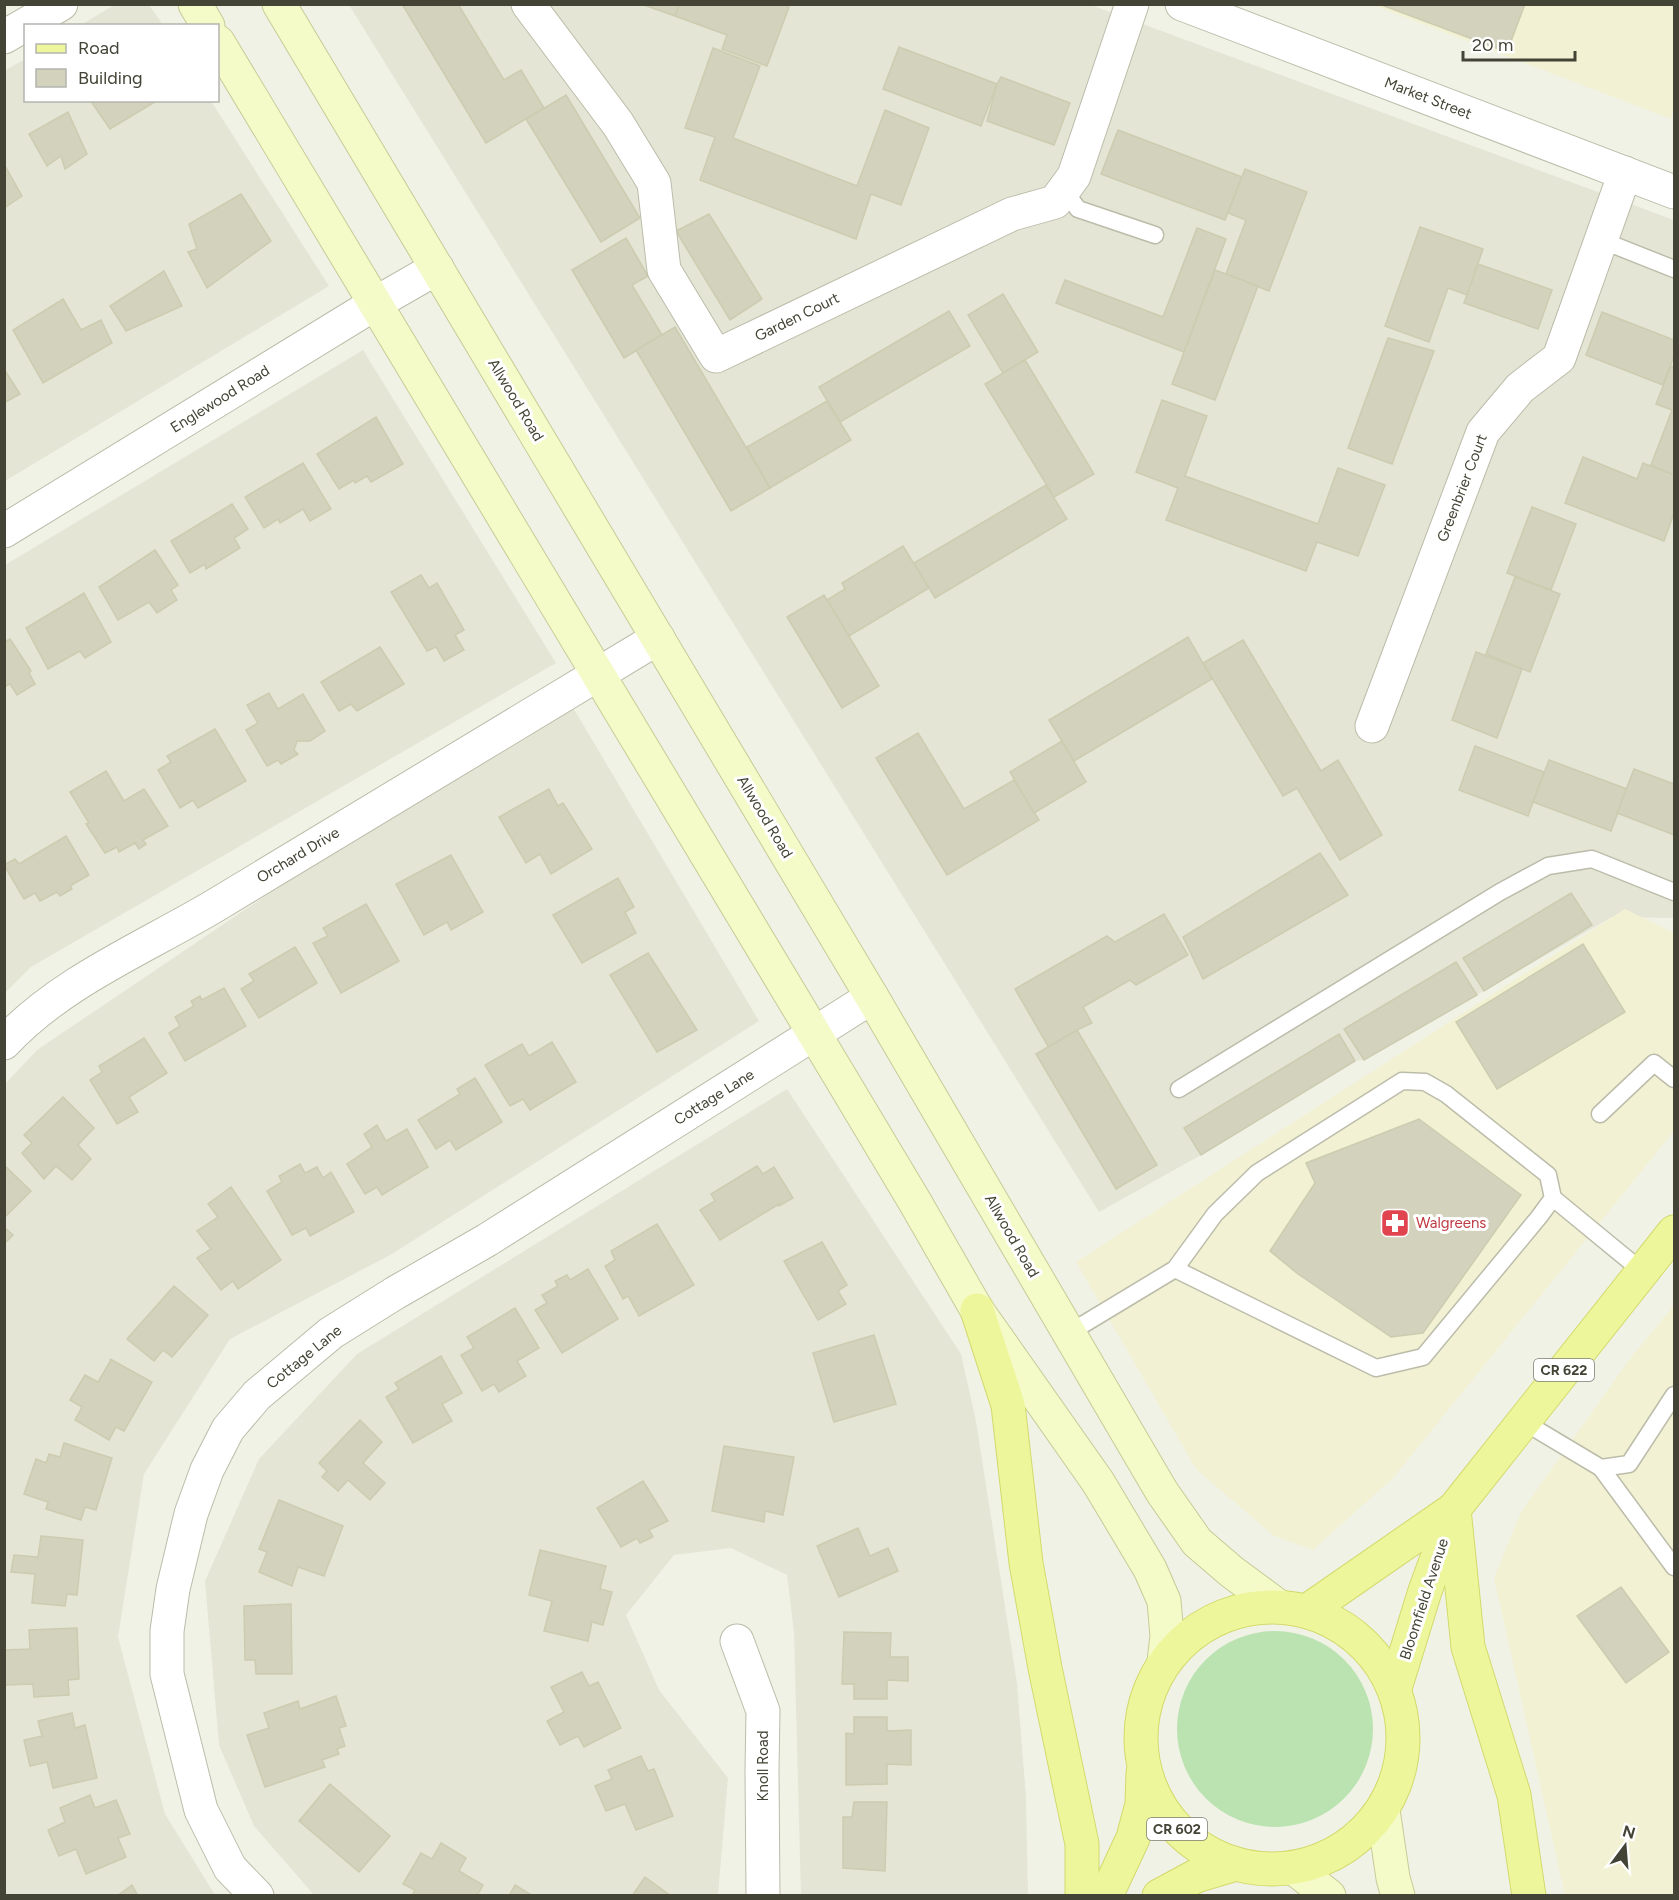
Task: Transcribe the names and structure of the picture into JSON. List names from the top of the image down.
{
  "streets": {
    "main road": [
      "Allwood Road",
      "CR 622",
      "Bloomfield Avenue",
      "CR 602"
    ],
    "street": [
      "Market Street",
      "Garden Court",
      "Englewood Road",
      "Greenbrier Court",
      "Orchard Drive",
      "Cottage Lane",
      "Knoll Road"
    ]
  },
  "crossings": [
    ["Market Street", "Greenbrier Court"],
    ["Englewood Road", "Allwood Road"],
    ["Englewood Road", "CR 602"],
    ["Allwood Road", "Orchard Drive"],
    ["Allwood Road", "Cottage Lane"],
    ["Allwood Road", "Bloomfield Avenue"],
    ["Allwood Road", "CR 602"],
    ["Orchard Drive", "CR 602"],
    ["Cottage Lane", "CR 602"],
    ["Bloomfield Avenue", "CR 602"]
  ],
  "places": {
    "pharmacy": ["Walgreens"]
  },
  "legend": ["Road", "Building"],
  "scale_bar": "20 m",
  "north": "top"
}
